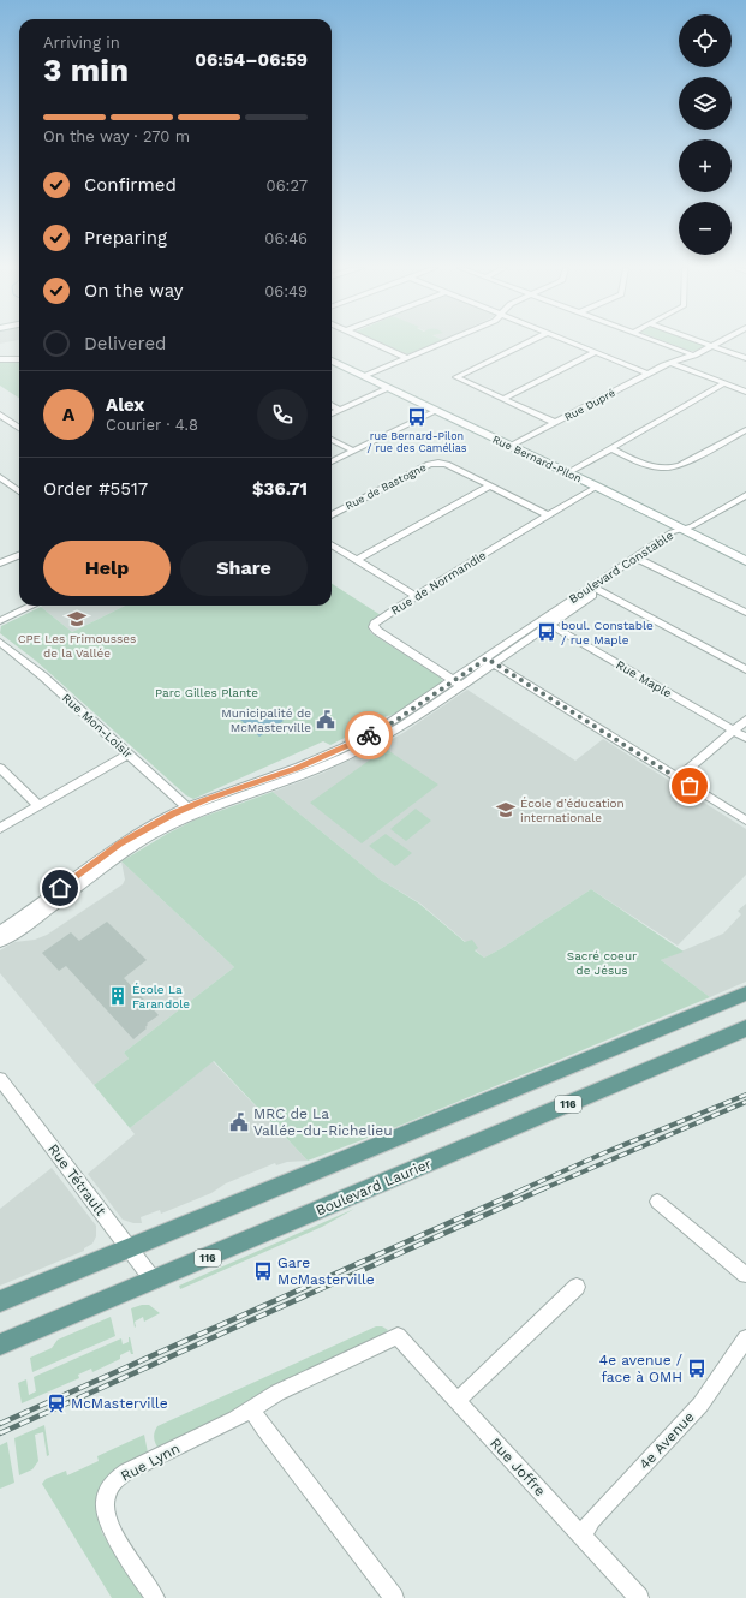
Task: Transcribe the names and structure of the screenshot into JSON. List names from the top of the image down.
{
  "streets": {
    "main road": ["Rue Bernard-Pilon", "116", "Boulevard Laurier"],
    "street": [
      "Rue Dupré",
      "Rue de Bastogne",
      "Boulevard Constable",
      "Rue de Normandie",
      "Rue Maple",
      "Rue Mon-Loisir",
      "Rue Tétrault",
      "4e Avenue",
      "Rue Lynn",
      "Rue Joffre"
    ]
  },
  "crossings": [
    ["Rue Dupré", "Rue Bernard-Pilon"],
    ["Rue Bernard-Pilon", "Boulevard Constable"],
    ["Rue Bernard-Pilon", "Rue de Normandie"],
    ["Rue de Bastogne", "Rue de Normandie"],
    ["Boulevard Constable", "Rue de Normandie"],
    ["Boulevard Constable", "Rue Maple"],
    ["Boulevard Constable", "Rue Mon-Loisir"],
    ["Rue Tétrault", "Boulevard Laurier"],
    ["4e Avenue", "Rue Joffre"],
    ["Rue Lynn", "Rue Joffre"]
  ],
  "parks": ["Parc Gilles Plante", "Sacré coeur de Jésus"],
  "places": {
    "bus stop": [
      "rue Bernard-Pilon / rue des Camélias",
      "boul. Constable / rue Maple",
      "Gare McMasterville",
      "4e avenue / face à OMH"
    ],
    "school or university": ["CPE Les Frimousses de la Vallée", "École d’éducation internationale"],
    "public building": ["Municipalité de McMasterville", "MRC de La Vallée-du-Richelieu"],
    "building": ["École La Farandole"],
    "station": ["McMasterville"]
  },
  "page": {
    "map_buttons": ["+", "−"],
    "heading": ["3 min", "Arriving in", "06:54–06:59"],
    "panel": [
      "Alex",
      "Courier · 4.8",
      "Order #5517",
      "$36.71"
    ],
    "bar": "On the way · 270 m",
    "list": [
      ["Confirmed", "06:27"],
      ["Preparing", "06:46"],
      ["On the way", "06:49"],
      "Delivered"
    ],
    "round": "A",
    "buttons": ["Help", "Share"]
  }
}
